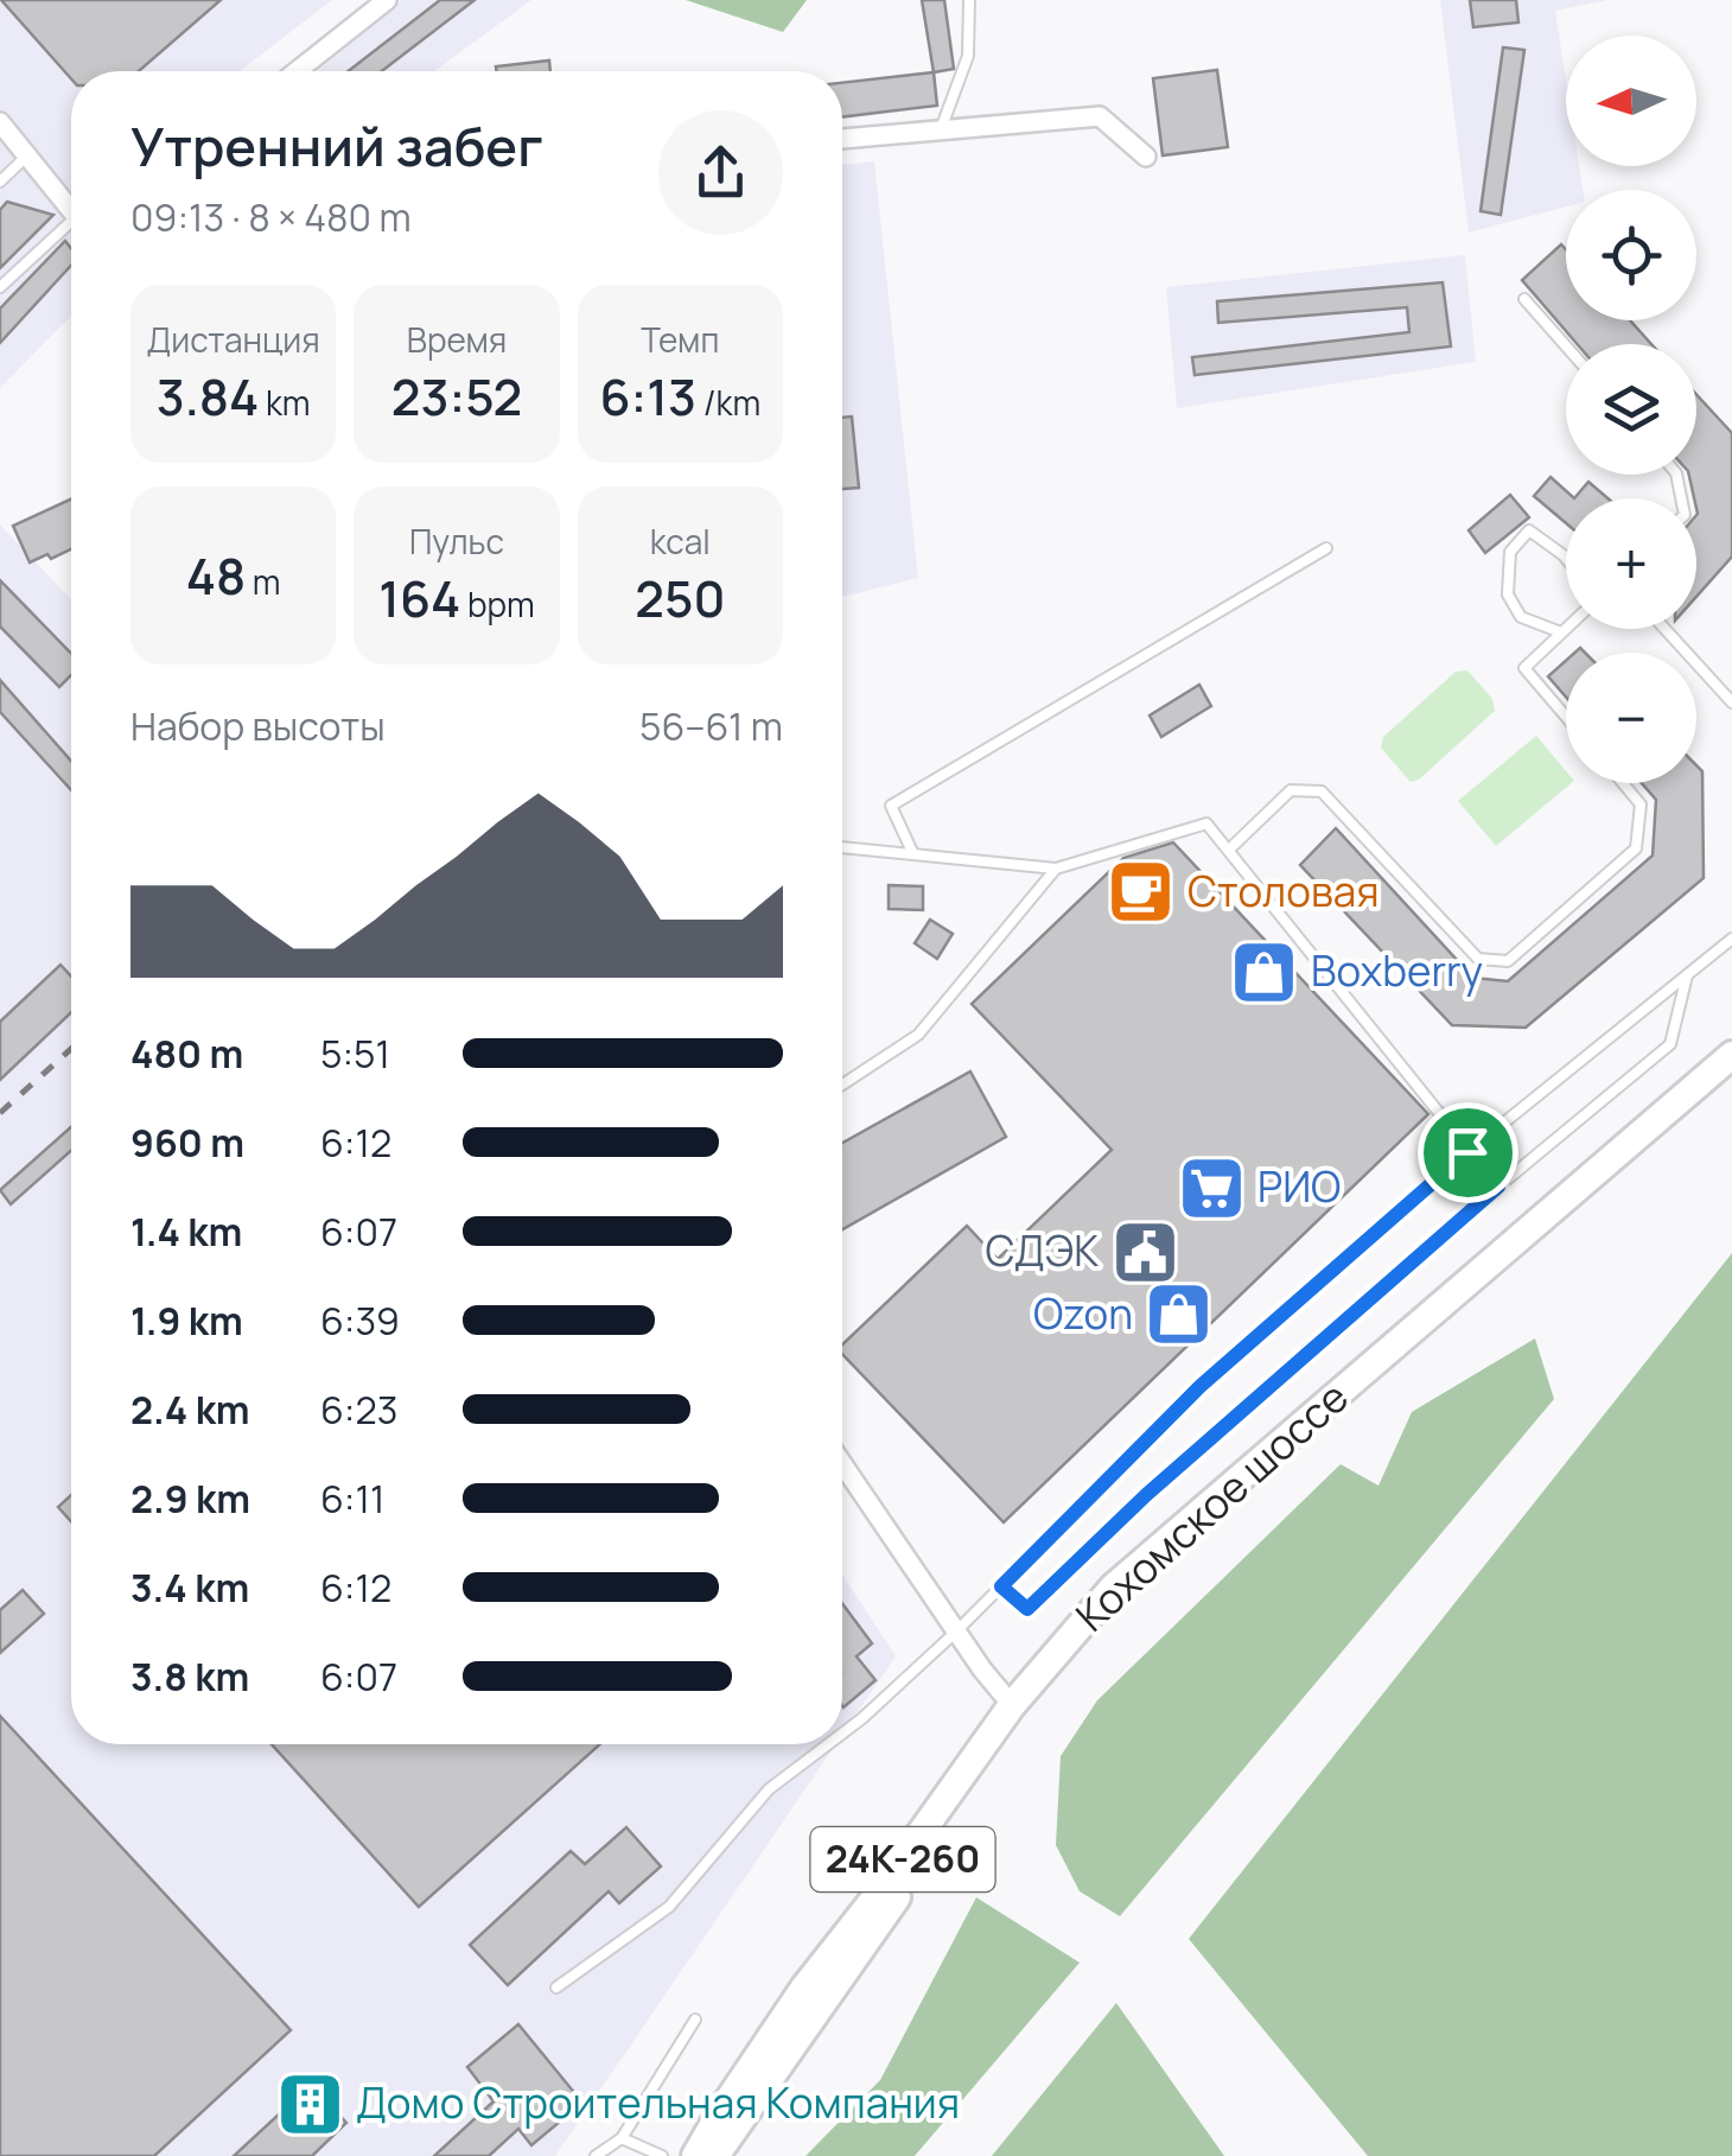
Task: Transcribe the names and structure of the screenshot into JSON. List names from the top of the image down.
{
  "streets": {
    "main road": ["Кохомское шоссе", "24К-260"]
  },
  "crossings": [
    ["Кохомское шоссе", "24К-260"]
  ],
  "places": {
    "cafe": ["Столовая"],
    "shop": ["Boxberry", "Ozon"],
    "supermarket": ["РИО"],
    "public building": ["СДЭК"],
    "building": ["Домо Строительная Компания"]
  },
  "north": "left",
  "page": {
    "map_buttons": ["+", "−"],
    "heading": ["Утренний забег", "09:13 · 8 × 480 m"],
    "stats": [
      ["Дистанция", "3.84 km"],
      ["Время", "23:52"],
      ["Темп", "6:13 /km"],
      ["48 m"],
      ["Пульс", "164 bpm"],
      ["kcal", "250"]
    ],
    "chart": ["Набор высоты", "56–61 m"],
    "list": [
      {
        "name": "480 m",
        "note": "5:51"
      },
      {
        "name": "960 m",
        "note": "6:12"
      },
      {
        "name": "1.4 km",
        "note": "6:07"
      },
      {
        "name": "1.9 km",
        "note": "6:39"
      },
      {
        "name": "2.4 km",
        "note": "6:23"
      },
      {
        "name": "2.9 km",
        "note": "6:11"
      },
      {
        "name": "3.4 km",
        "note": "6:12"
      },
      {
        "name": "3.8 km",
        "note": "6:07"
      }
    ]
  }
}
